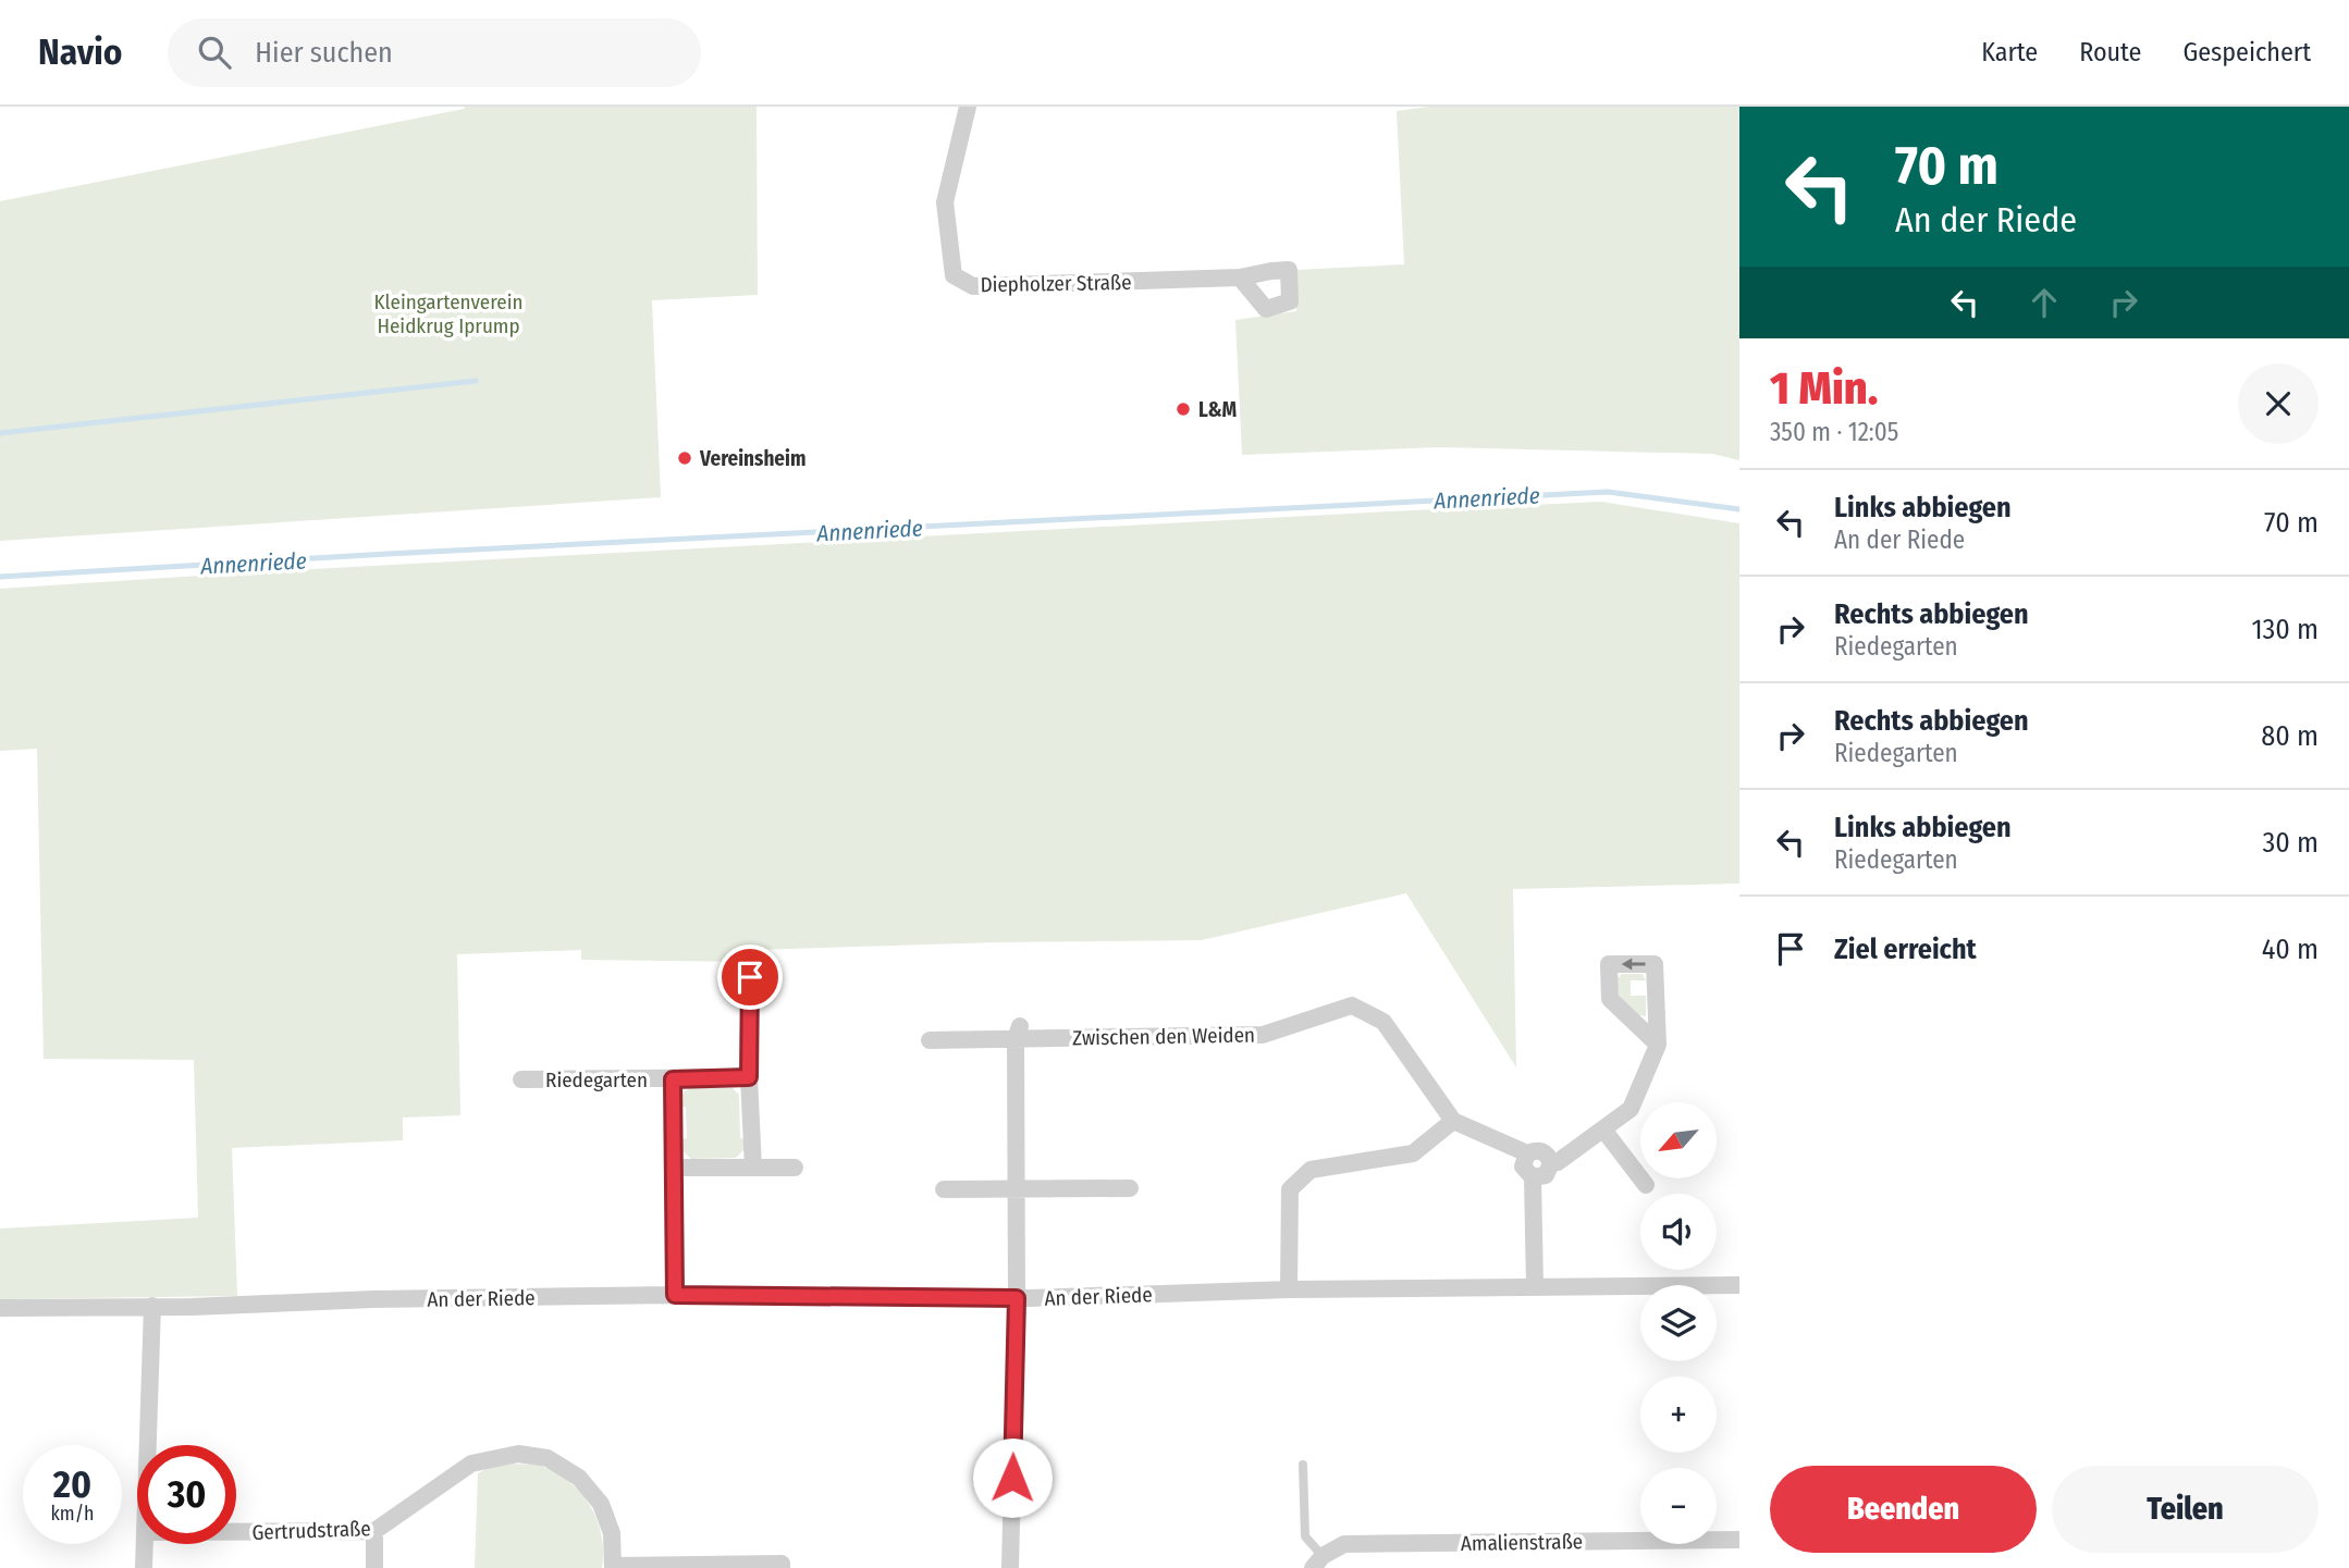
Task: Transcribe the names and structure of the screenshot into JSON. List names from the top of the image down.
{
  "streets": {
    "street": [
      "Diepholzer Straße",
      "Zwischen den Weiden",
      "Riedegarten",
      "An der Riede",
      "Gertrudstraße",
      "Amalienstraße"
    ]
  },
  "crossings": [
    ["Riedegarten", "An der Riede"]
  ],
  "water": ["Annenriede"],
  "parks": ["Kleingartenverein Heidkrug Iprump"],
  "places": ["L&M", "Vereinsheim"],
  "north": "bottom left",
  "page": {
    "header": "Navio",
    "search": "Hier suchen",
    "nav": ["Karte", "Route", "Gespeichert"],
    "turn": ["70 m", "An der Riede"],
    "heading": ["1 Min.", "350 m · 12:05"],
    "list": [
      {
        "name": "Links abbiegen",
        "note": "An der Riede",
        "value": "70 m"
      },
      {
        "name": "Rechts abbiegen",
        "note": "Riedegarten",
        "value": "130 m"
      },
      {
        "name": "Rechts abbiegen",
        "note": "Riedegarten",
        "value": "80 m"
      },
      {
        "name": "Links abbiegen",
        "note": "Riedegarten",
        "value": "30 m"
      },
      {
        "name": "Ziel erreicht",
        "value": "40 m"
      }
    ],
    "map_buttons": ["+", "−"],
    "speed": "20 km/h",
    "limit": "30",
    "buttons": ["Beenden", "Teilen"]
  }
}
